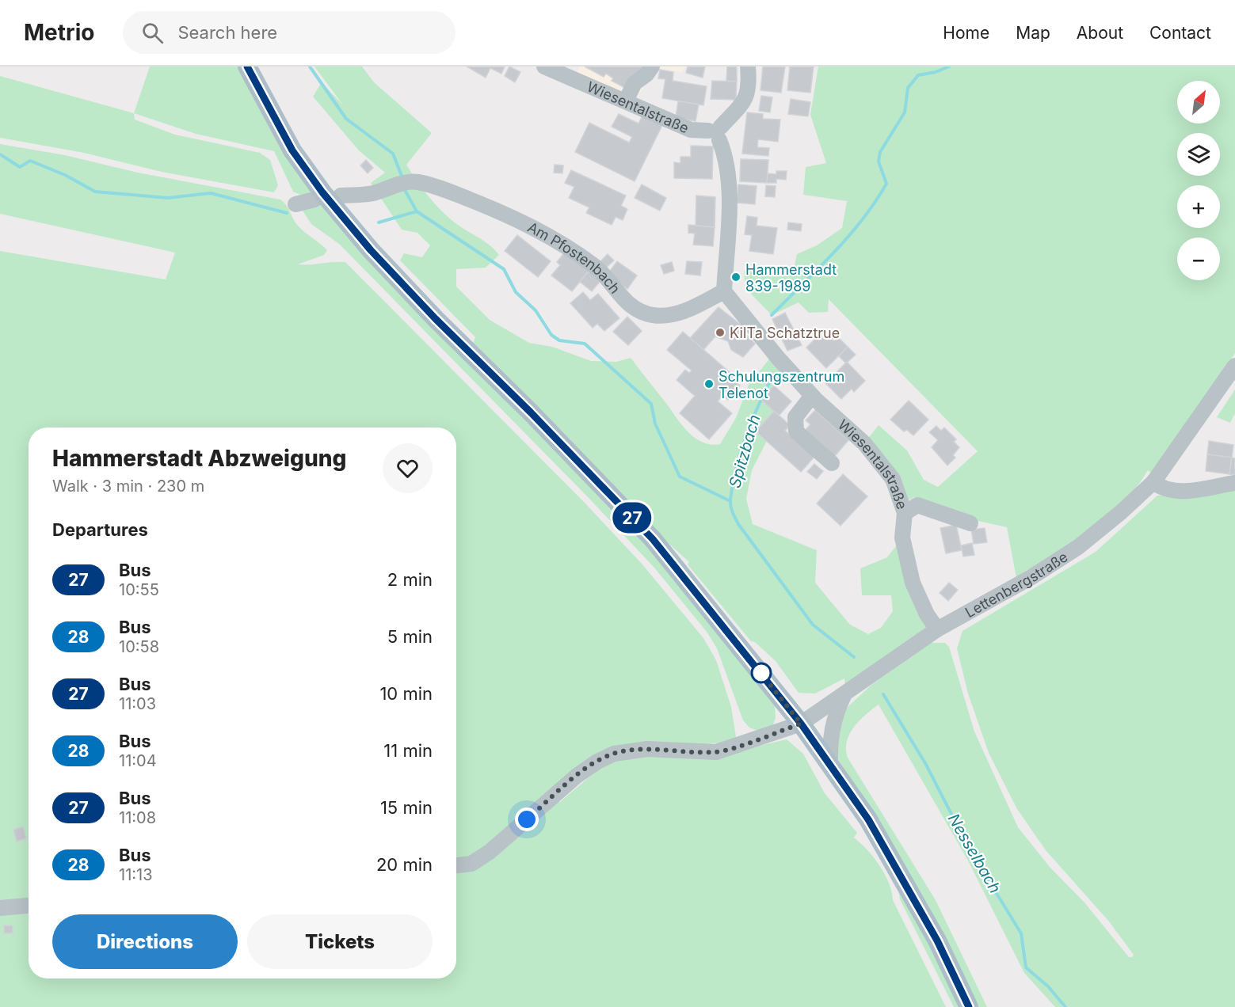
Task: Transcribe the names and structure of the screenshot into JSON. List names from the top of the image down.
{
  "streets": {
    "street": ["Wiesentalstraße", "Am Pfostenbach", "Lettenbergstraße"]
  },
  "crossings": [
    ["Wiesentalstraße", "Am Pfostenbach"],
    ["Wiesentalstraße", "Lettenbergstraße"]
  ],
  "water": ["Spitzbach", "Nesselbach"],
  "places": ["Hammerstadt 839-1989", "KiITa Schatztrue", "Schulungszentrum Telenot"],
  "lines": ["bus line 27"],
  "north": "top right",
  "page": {
    "header": "Metrio",
    "search": "Search here",
    "nav": [
      "Home",
      "Map",
      "About",
      "Contact"
    ],
    "on_map": "27",
    "map_buttons": ["+", "−"],
    "heading": [
      ["Hammerstadt Abzweigung", "Walk · 3 min · 230 m"],
      "Departures"
    ],
    "list": [
      {
        "mark": "27",
        "name": "Bus",
        "note": "10:55",
        "value": "2 min"
      },
      {
        "mark": "28",
        "name": "Bus",
        "note": "10:58",
        "value": "5 min"
      },
      {
        "mark": "27",
        "name": "Bus",
        "note": "11:03",
        "value": "10 min"
      },
      {
        "mark": "28",
        "name": "Bus",
        "note": "11:04",
        "value": "11 min"
      },
      {
        "mark": "27",
        "name": "Bus",
        "note": "11:08",
        "value": "15 min"
      },
      {
        "mark": "28",
        "name": "Bus",
        "note": "11:13",
        "value": "20 min"
      }
    ],
    "buttons": ["Directions", "Tickets"]
  }
}
